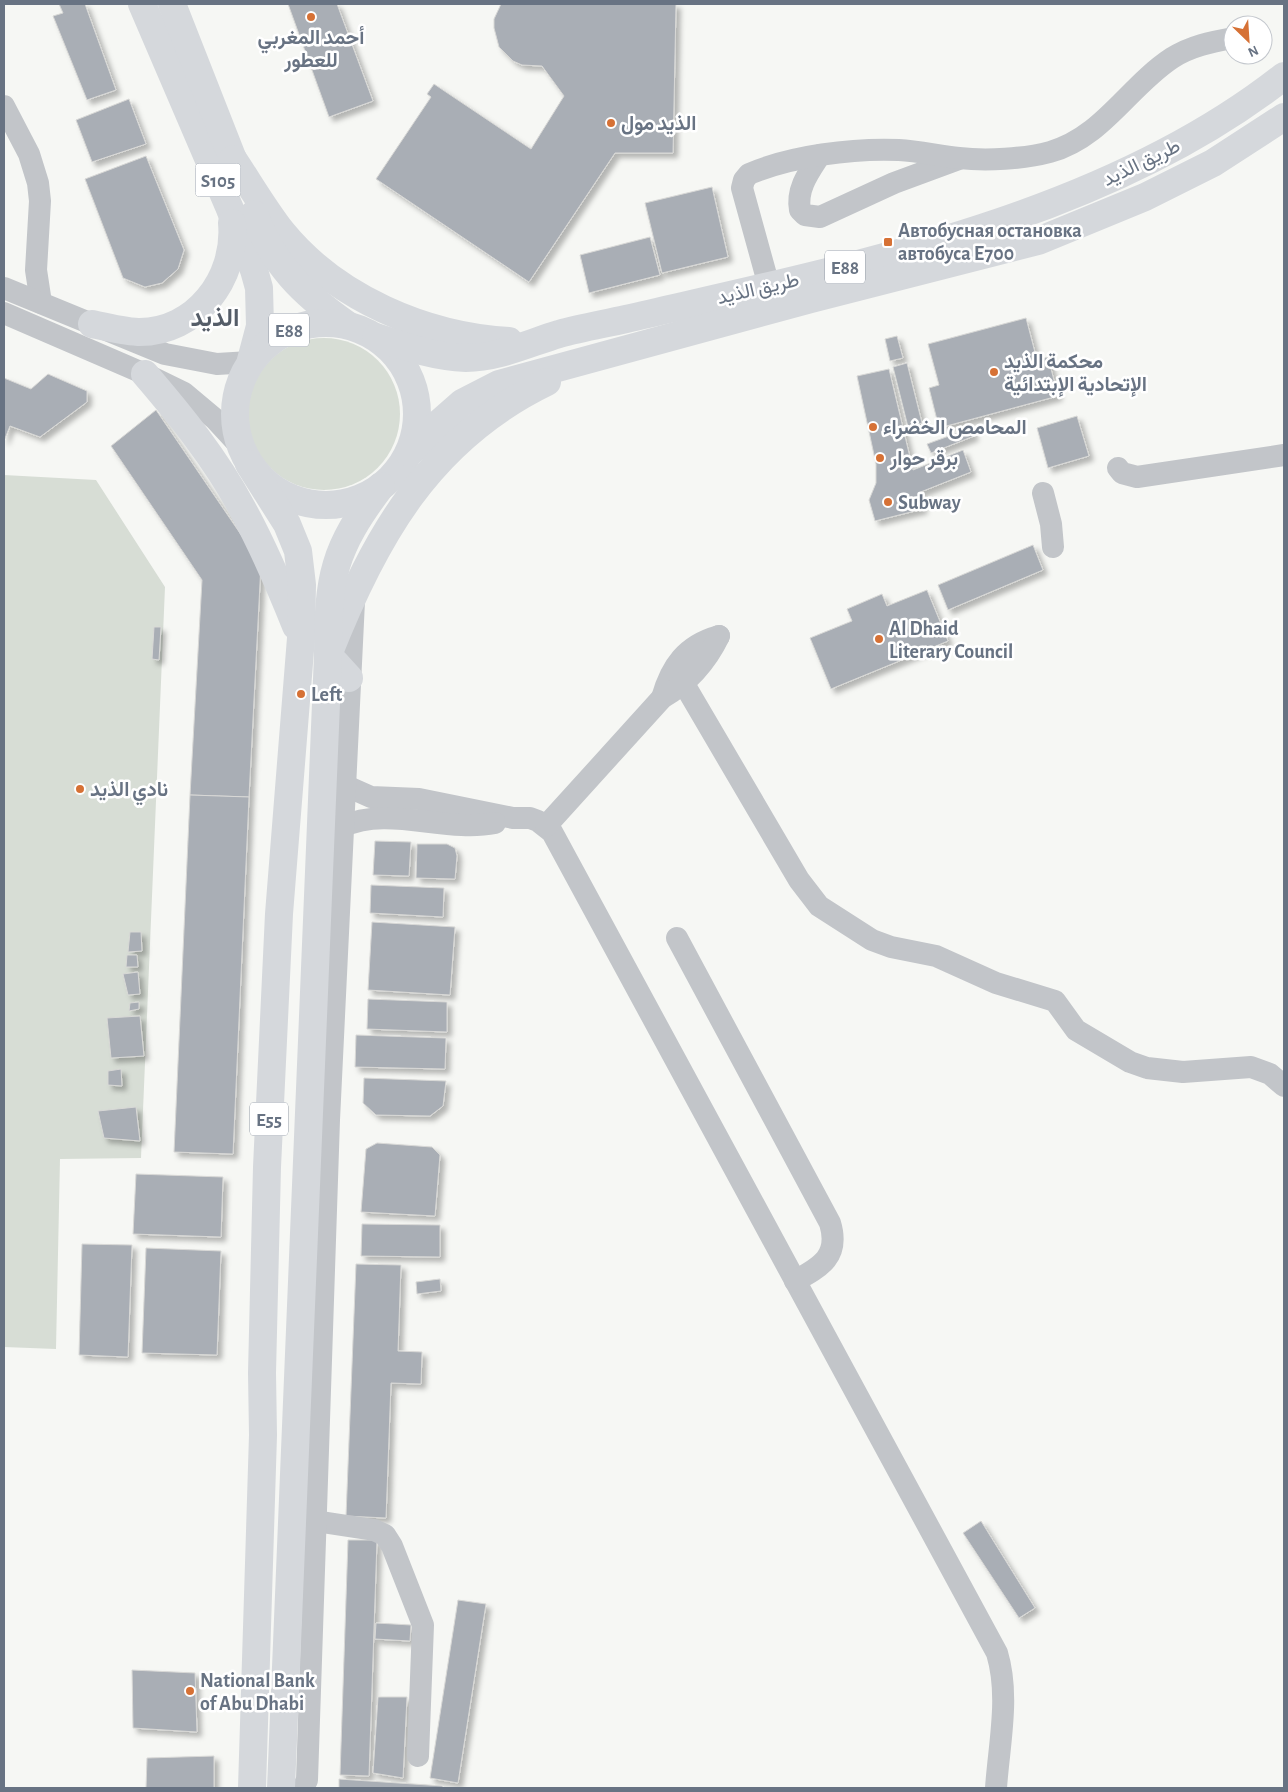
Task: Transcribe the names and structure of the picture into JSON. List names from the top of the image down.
{
  "streets": {
    "highway": [
      "طريق الذيد",
      "S105",
      "E88",
      "E55"
    ]
  },
  "crossings": [
    ["طريق الذيد", "E88"],
    ["S105", "E88"],
    ["E88", "E55"]
  ],
  "districts": ["الذيد"],
  "places": {
    "other": [
      "أحمد المغربي للعطور",
      "الذيد مول",
      "محكمة الذيد الإتحادية الإبتدائية",
      "المحامص الخضراء",
      "برقر حوار",
      "Subway",
      "Al Dhaid Literary Council",
      "Left",
      "نادي الذيد",
      "National Bank of Abu Dhabi"
    ],
    "transit": ["Автобусная остановка автобуса Е700"]
  },
  "north": "bottom right"
}
